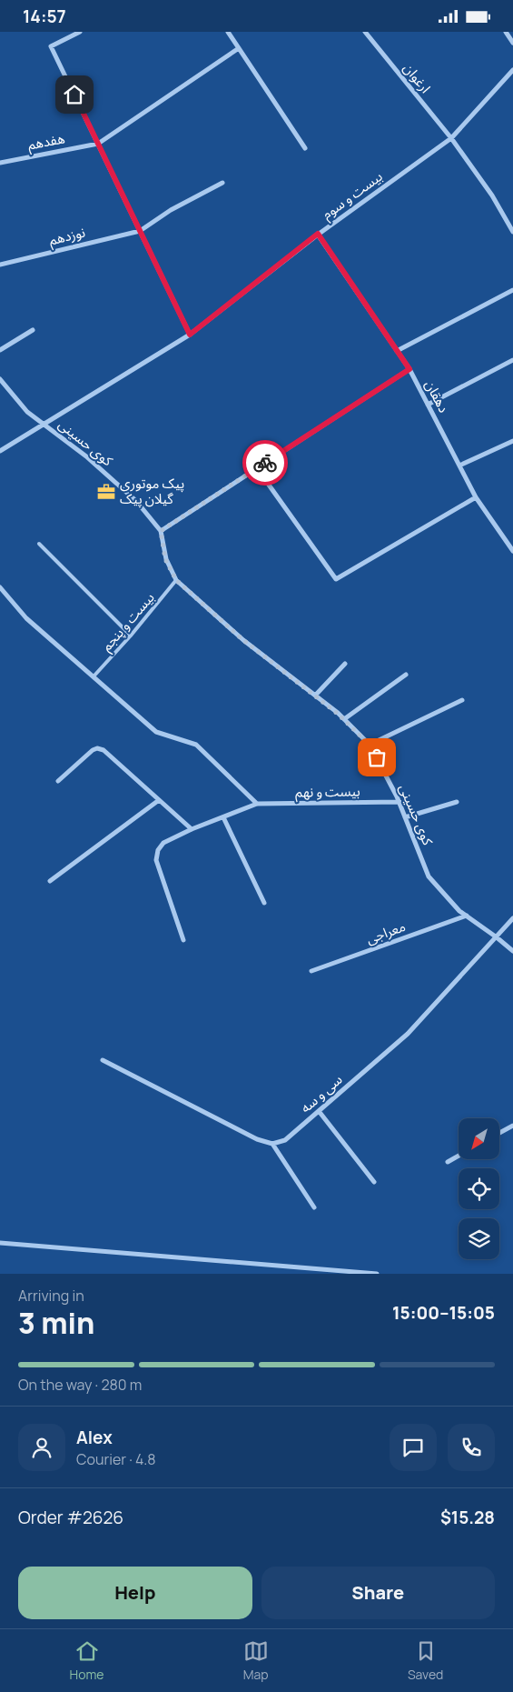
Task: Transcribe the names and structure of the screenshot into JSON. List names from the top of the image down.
{
  "streets": {
    "street": [
      "ارغوان",
      "هفدهم",
      "بیست و سوم",
      "نوزدهم",
      "دهقان",
      "کوی حسینی",
      "بیست و نهم",
      "معراجی",
      "سی و سه"
    ],
    "lane": ["بیست و پنجم"]
  },
  "crossings": [
    ["ارغوان", "بیست و سوم"],
    ["بیست و سوم", "دهقان"],
    ["بیست و سوم", "کوی حسینی"],
    ["کوی حسینی", "بیست و پنجم"],
    ["کوی حسینی", "بیست و نهم"],
    ["کوی حسینی", "معراجی"],
    ["کوی حسینی", "سی و سه"]
  ],
  "places": {
    "office": ["پیک موتوری گیلان پیک"]
  },
  "north": "bottom left",
  "page": {
    "status": "14:57",
    "heading": ["3 min", "Arriving in", "15:00–15:05"],
    "panel": [
      "Alex",
      "Courier · 4.8",
      "Order #2626",
      "$15.28"
    ],
    "bar": "On the way · 280 m",
    "buttons": ["Help", "Share"],
    "tabs": ["Home", "Map", "Saved"]
  }
}
